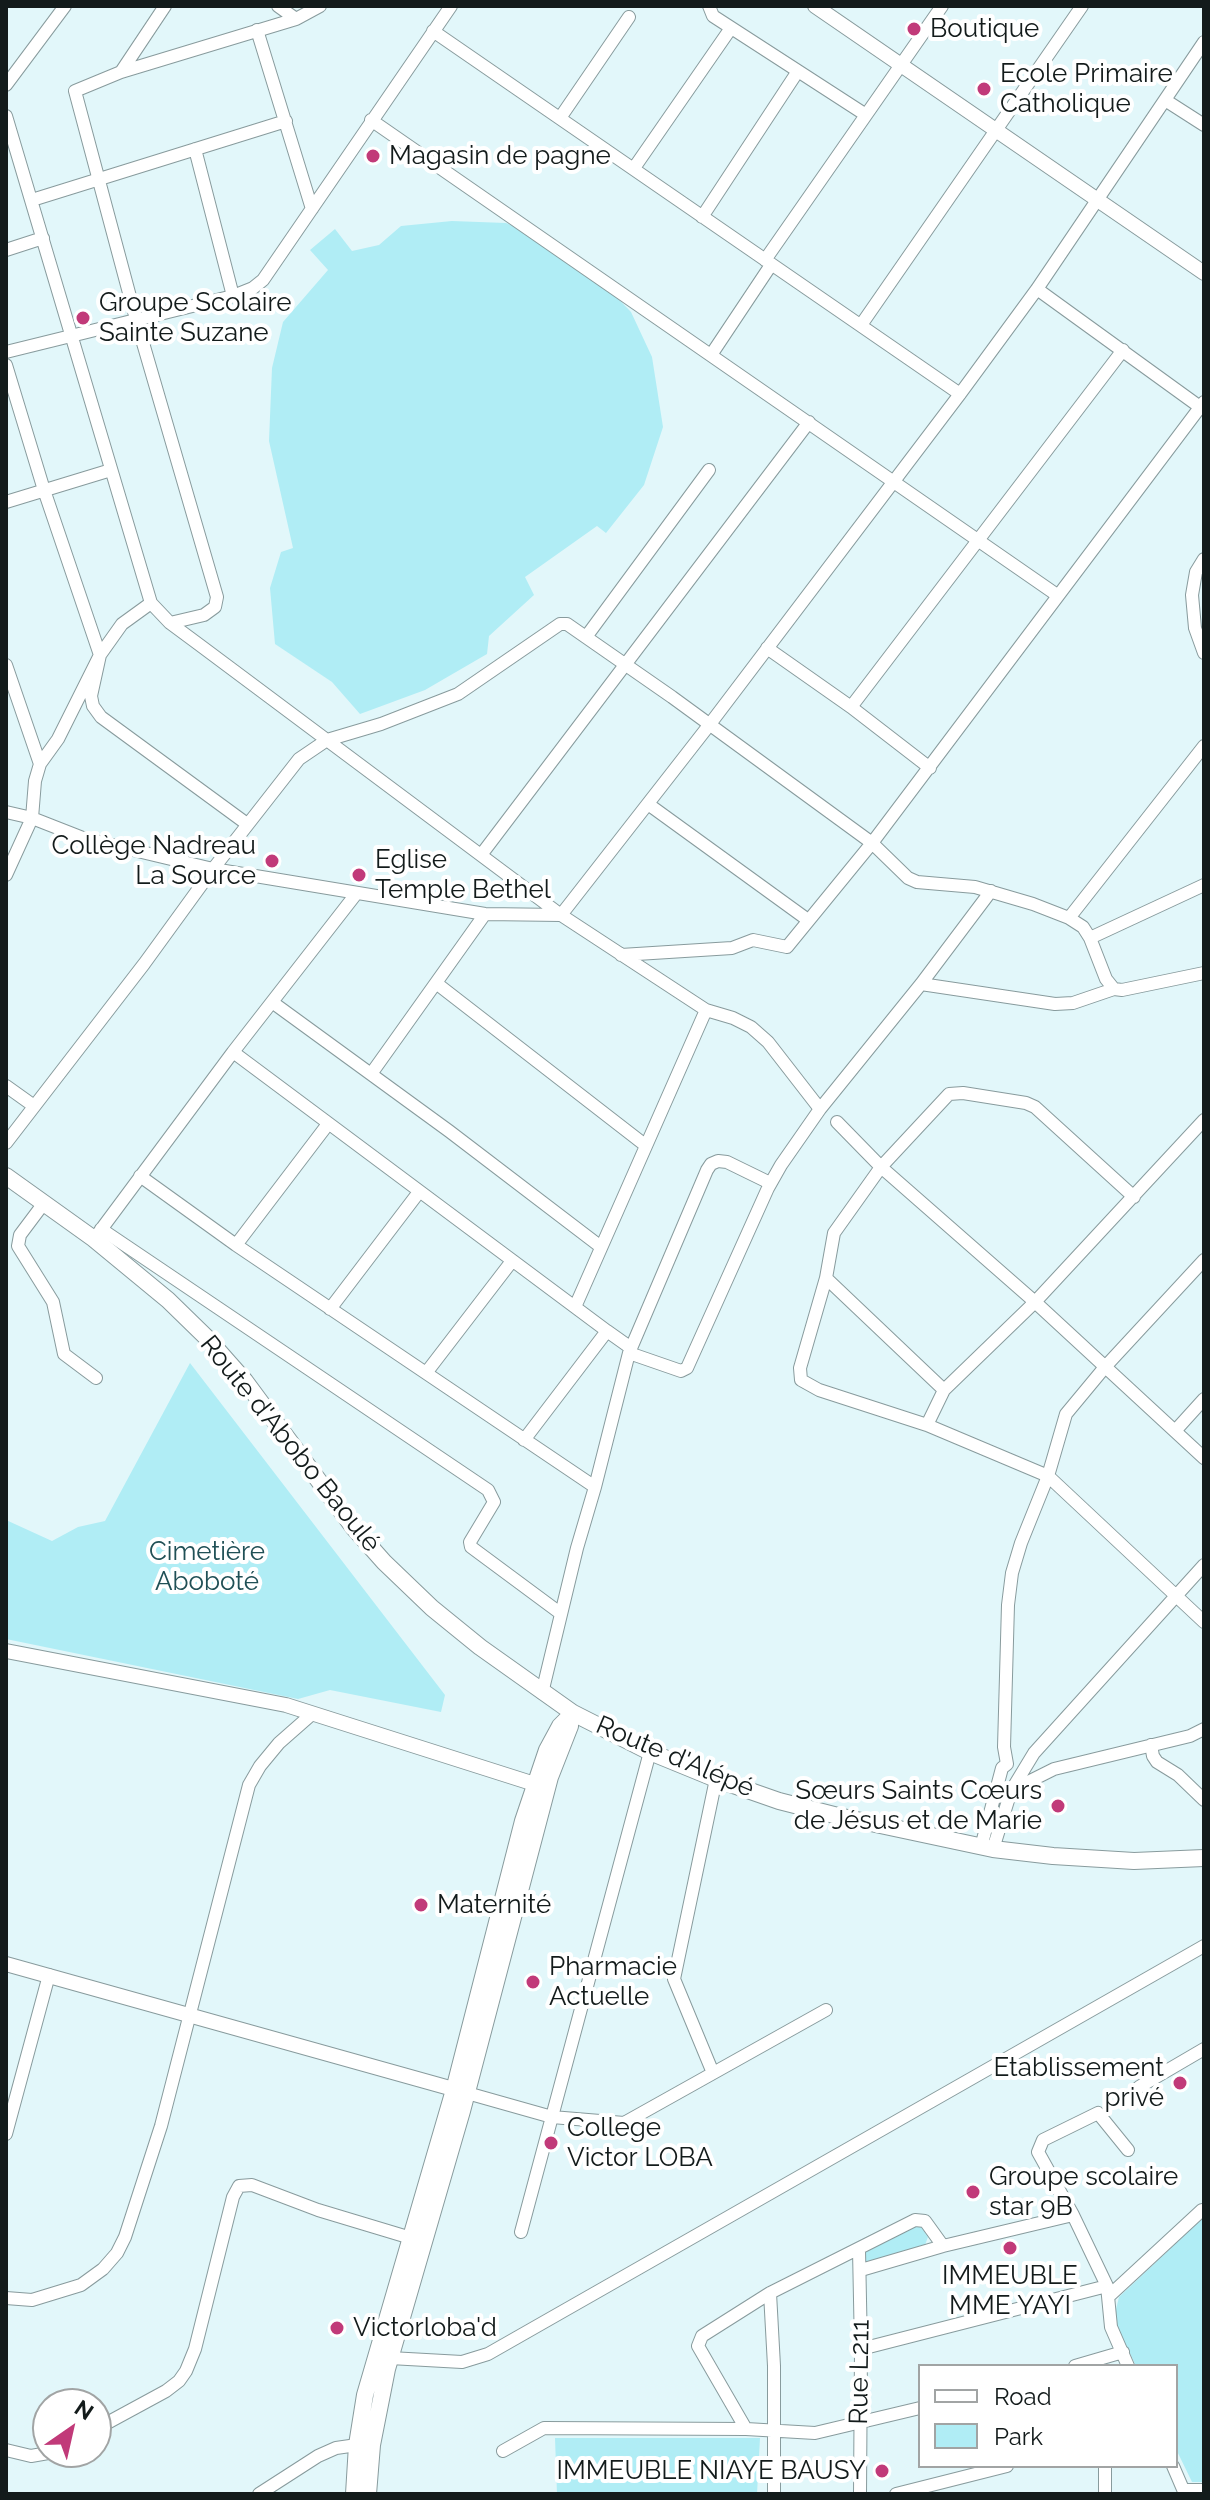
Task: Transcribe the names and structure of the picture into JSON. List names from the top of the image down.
{
  "streets": {
    "main road": ["Route d'Abobo Baoulé", "Route d'Alépé"],
    "street": ["Rue L211"]
  },
  "crossings": [
    ["Route d'Abobo Baoulé", "Route d'Alépé"]
  ],
  "parks": ["Cimetière Aboboté"],
  "places": [
    "Boutique",
    "Ecole Primaire Catholique",
    "Magasin de pagne",
    "Groupe Scolaire Sainte Suzane",
    "Collège Nadreau La Source",
    "Eglise Temple Bethel",
    "Sœurs Saints Cœurs de Jésus et de Marie",
    "Maternité",
    "Pharmacie Actuelle",
    "Etablissement privé",
    "College Victor LOBA",
    "Groupe scolaire star 9B",
    "IMMEUBLE MME YAYI",
    "Victorloba'd",
    "IMMEUBLE NIAYE BAUSY"
  ],
  "legend": ["Road", "Park"],
  "north": "top right"
}
